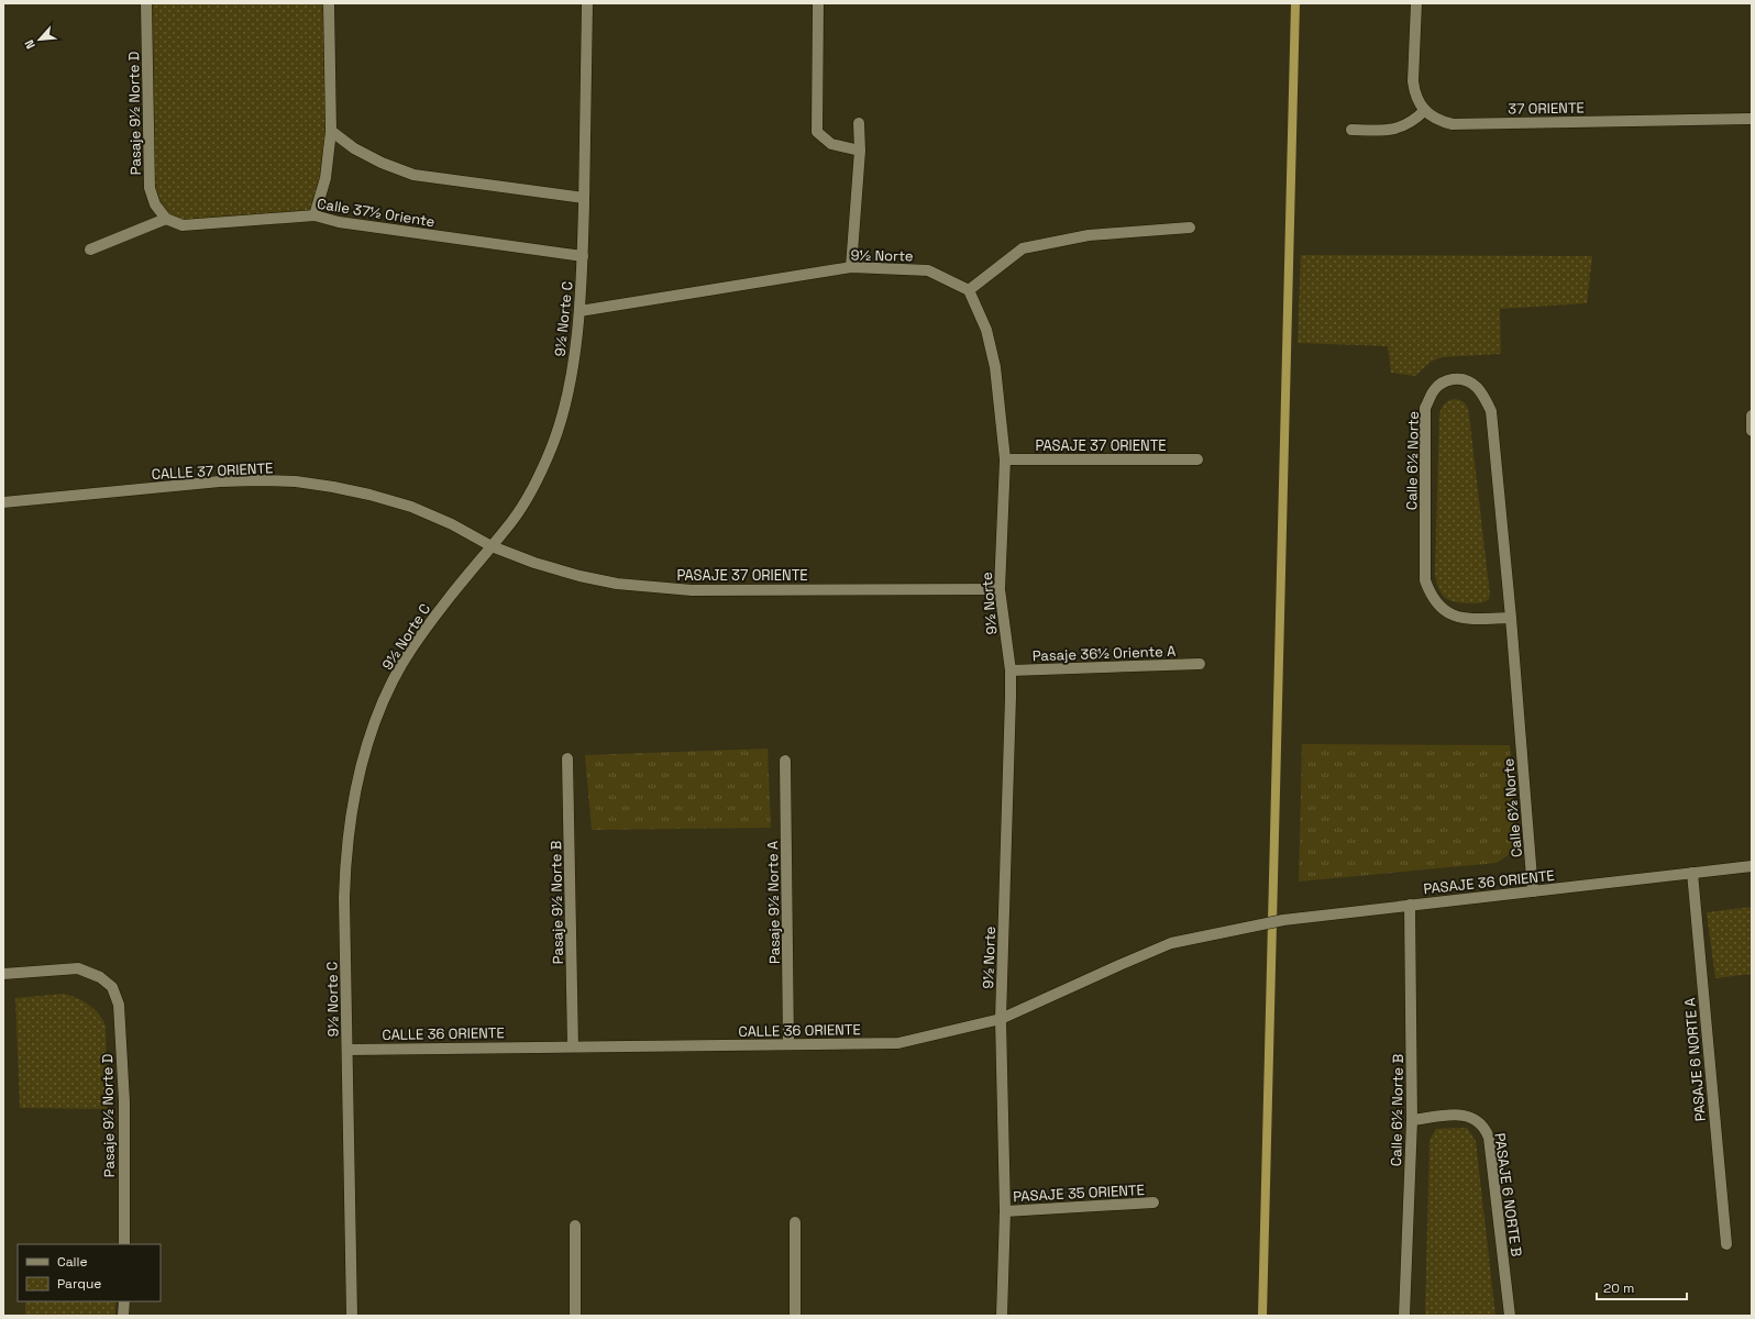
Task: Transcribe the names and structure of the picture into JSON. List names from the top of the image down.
{
  "streets": {
    "street": [
      "37 ORIENTE",
      "Pasaje 9½ Norte D",
      "Calle 37½ Oriente",
      "9½ Norte",
      "9½ Norte C",
      "PASAJE 37 ORIENTE",
      "Calle 6½ Norte",
      "CALLE 37 ORIENTE",
      "Pasaje 36½ Oriente A",
      "PASAJE 36 ORIENTE",
      "Pasaje 9½ Norte B",
      "Pasaje 9½ Norte A",
      "CALLE 36 ORIENTE",
      "PASAJE 6 NORTE A",
      "Calle 6½ Norte B",
      "PASAJE 35 ORIENTE",
      "PASAJE 6 NORTE B"
    ]
  },
  "crossings": [
    ["Pasaje 9½ Norte D", "Calle 37½ Oriente"],
    ["Calle 37½ Oriente", "9½ Norte C"],
    ["9½ Norte", "9½ Norte C"],
    ["9½ Norte", "PASAJE 37 ORIENTE"],
    ["9½ Norte", "Pasaje 36½ Oriente A"],
    ["9½ Norte", "CALLE 36 ORIENTE"],
    ["9½ Norte", "PASAJE 35 ORIENTE"],
    ["9½ Norte C", "PASAJE 37 ORIENTE"],
    ["9½ Norte C", "CALLE 37 ORIENTE"],
    ["9½ Norte C", "CALLE 36 ORIENTE"],
    ["PASAJE 37 ORIENTE", "CALLE 37 ORIENTE"],
    ["Calle 6½ Norte", "PASAJE 36 ORIENTE"],
    ["PASAJE 36 ORIENTE", "CALLE 36 ORIENTE"],
    ["PASAJE 36 ORIENTE", "PASAJE 6 NORTE A"],
    ["PASAJE 36 ORIENTE", "Calle 6½ Norte B"],
    ["Pasaje 9½ Norte B", "CALLE 36 ORIENTE"],
    ["Pasaje 9½ Norte A", "CALLE 36 ORIENTE"],
    ["Calle 6½ Norte B", "PASAJE 6 NORTE B"]
  ],
  "legend": ["Calle", "Parque"],
  "scale_bar": "20 m",
  "north": "bottom left"
}
